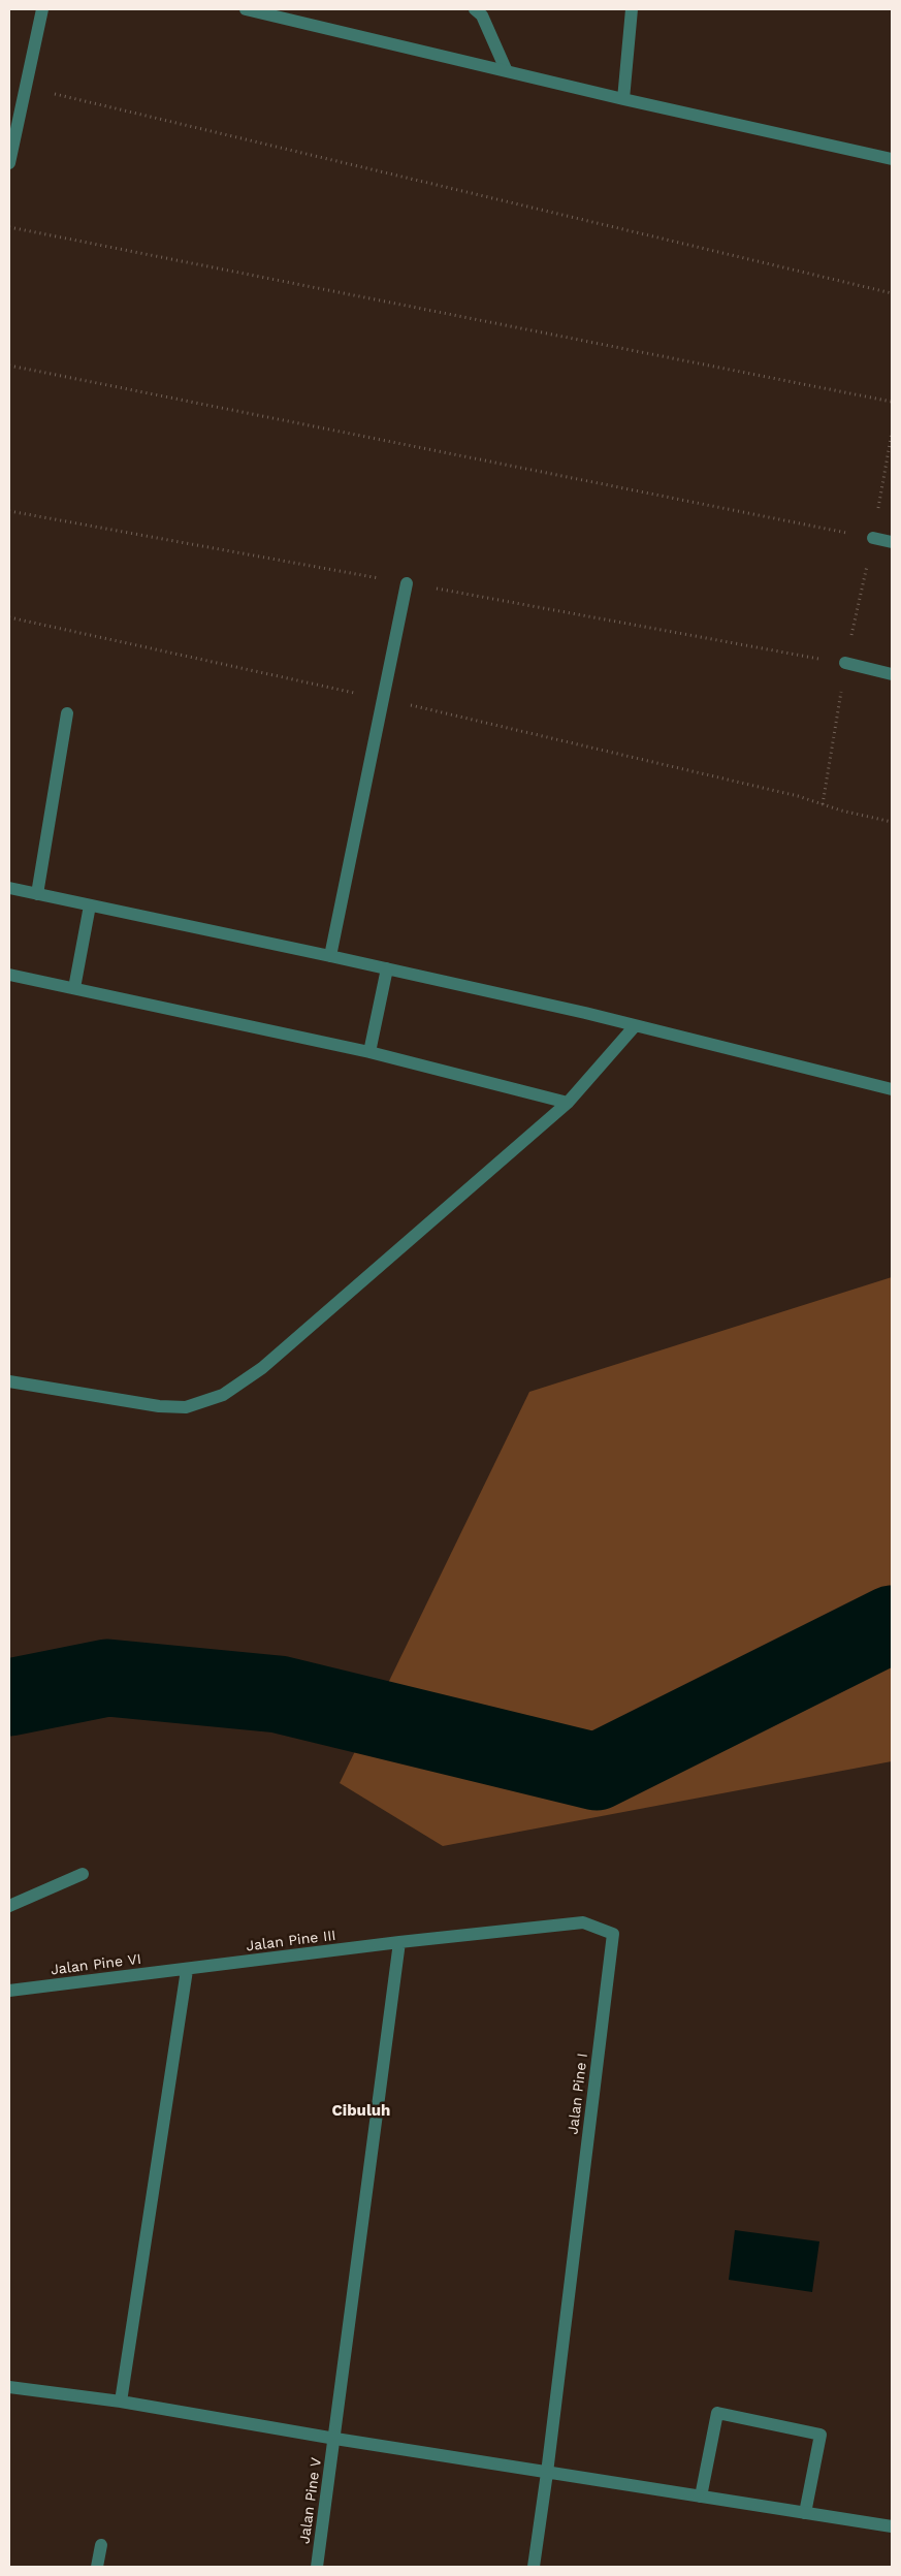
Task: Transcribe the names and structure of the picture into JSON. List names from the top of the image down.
{
  "streets": {
    "street": [
      "Jalan Pine III",
      "Jalan Pine VI",
      "Jalan Pine I",
      "Jalan Pine V"
    ]
  },
  "crossings": [
    ["Jalan Pine III", "Jalan Pine VI"],
    ["Jalan Pine III", "Jalan Pine I"],
    ["Jalan Pine III", "Jalan Pine V"],
    ["Jalan Pine I", "Jalan Pine V"]
  ],
  "districts": ["Cibuluh"]
}
